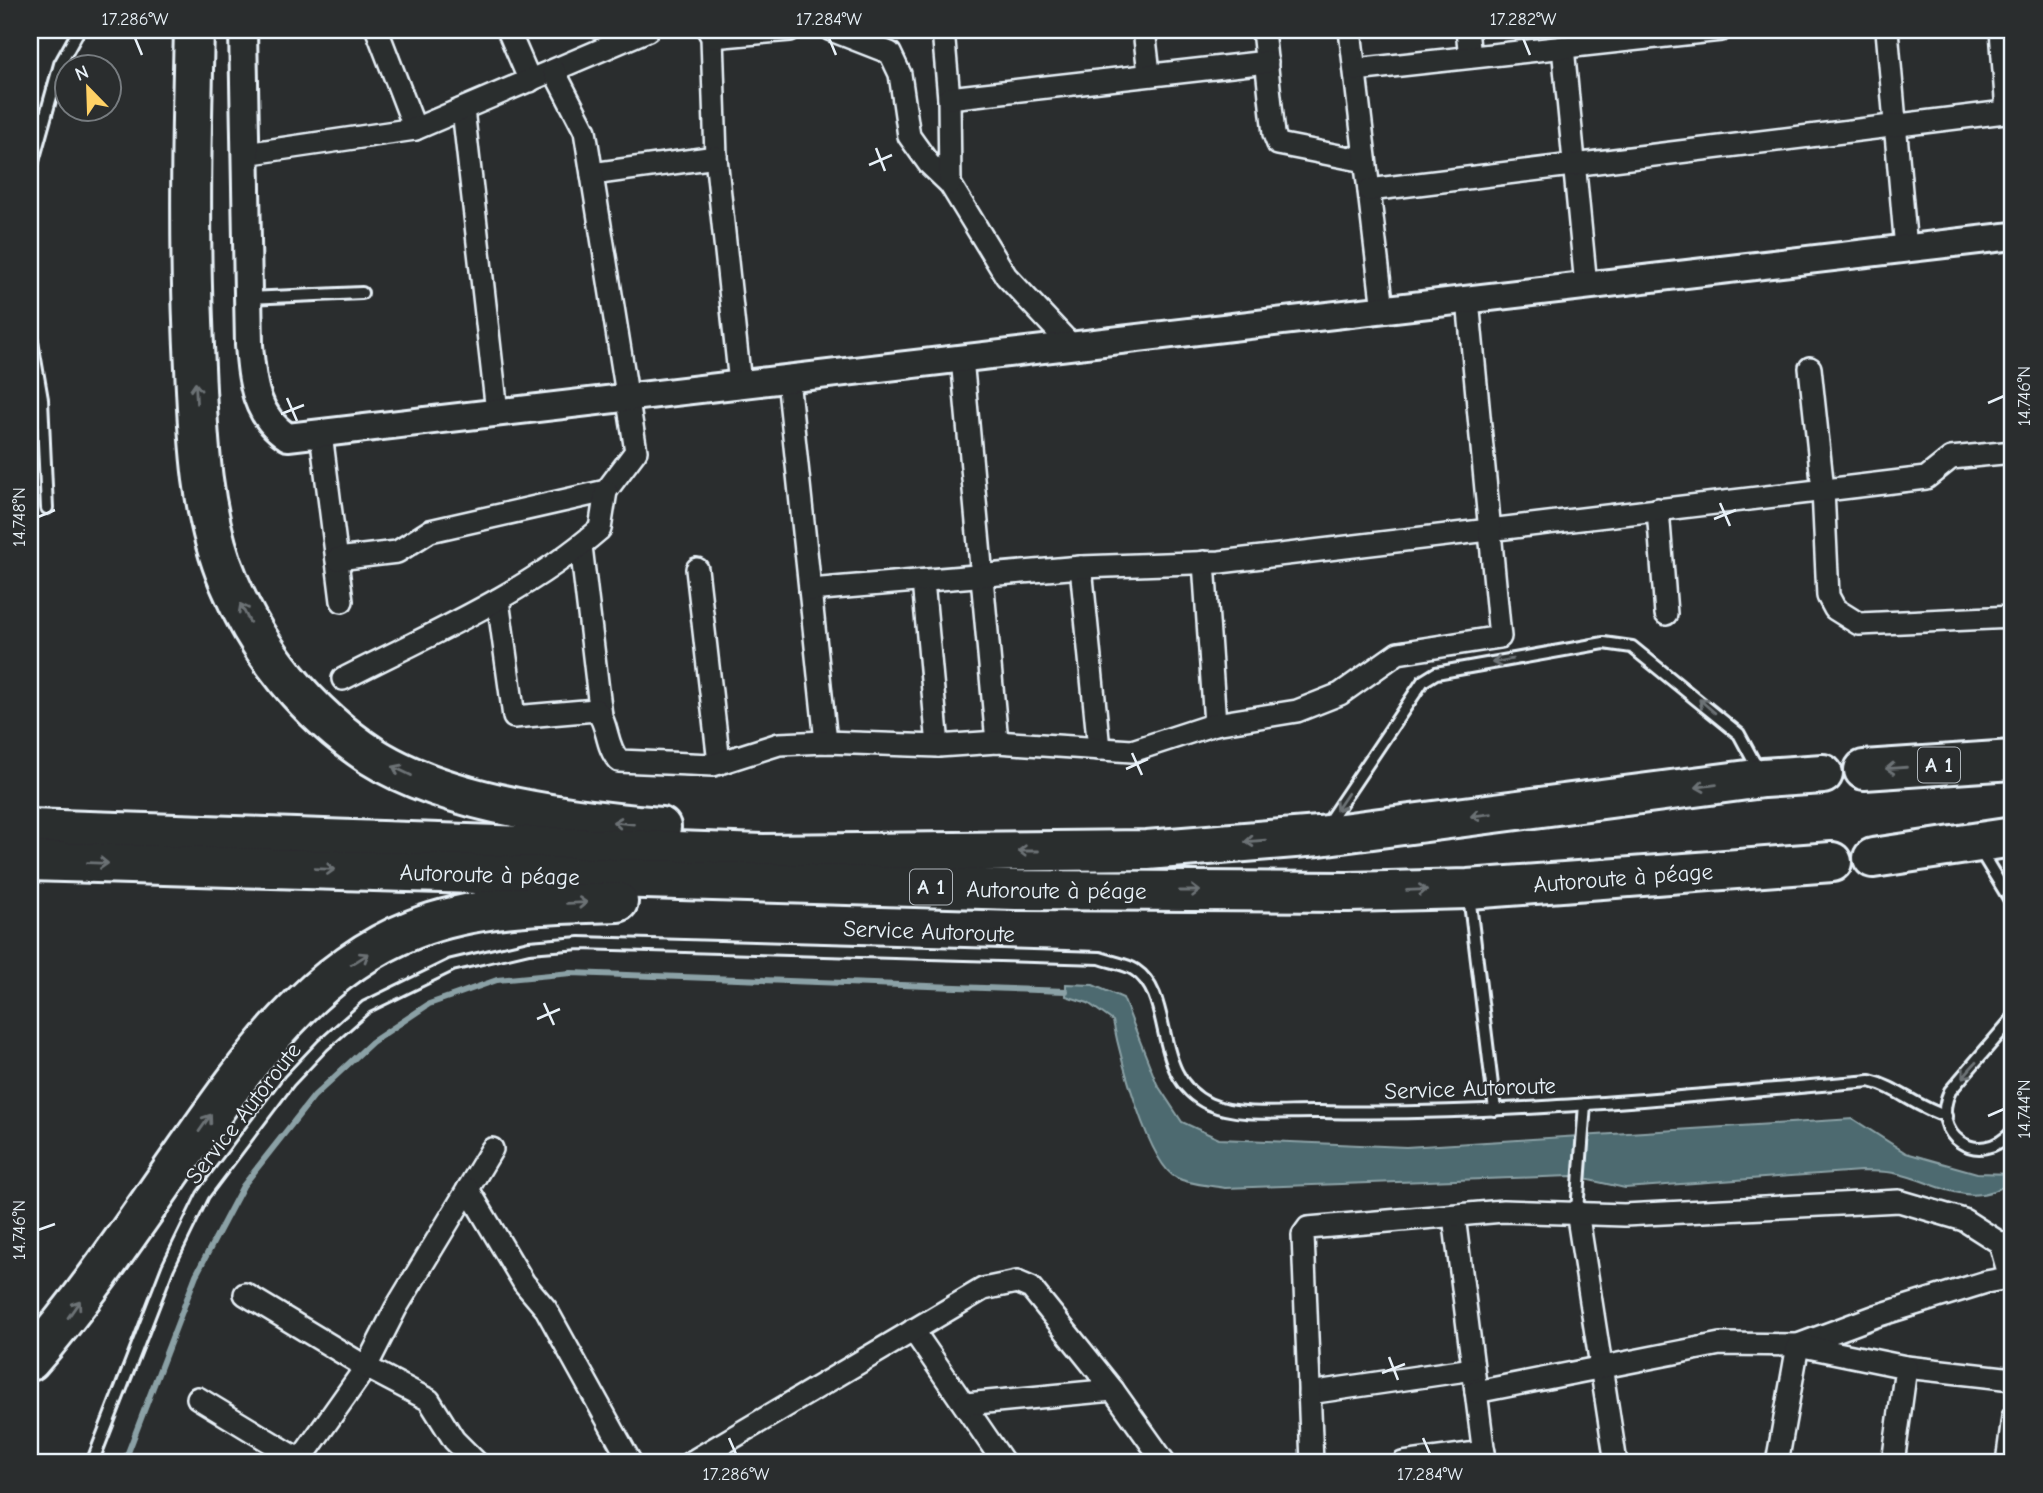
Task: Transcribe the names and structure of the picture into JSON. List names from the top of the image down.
{
  "streets": {
    "highway": ["A 1", "Autoroute à péage"],
    "lane": ["Service Autoroute"]
  },
  "north": "top left",
  "coordinates": [
    "17.286°W",
    "17.284°W",
    "17.282°W",
    "14.746°N",
    "14.748°N",
    "14.744°N"
  ]
}
